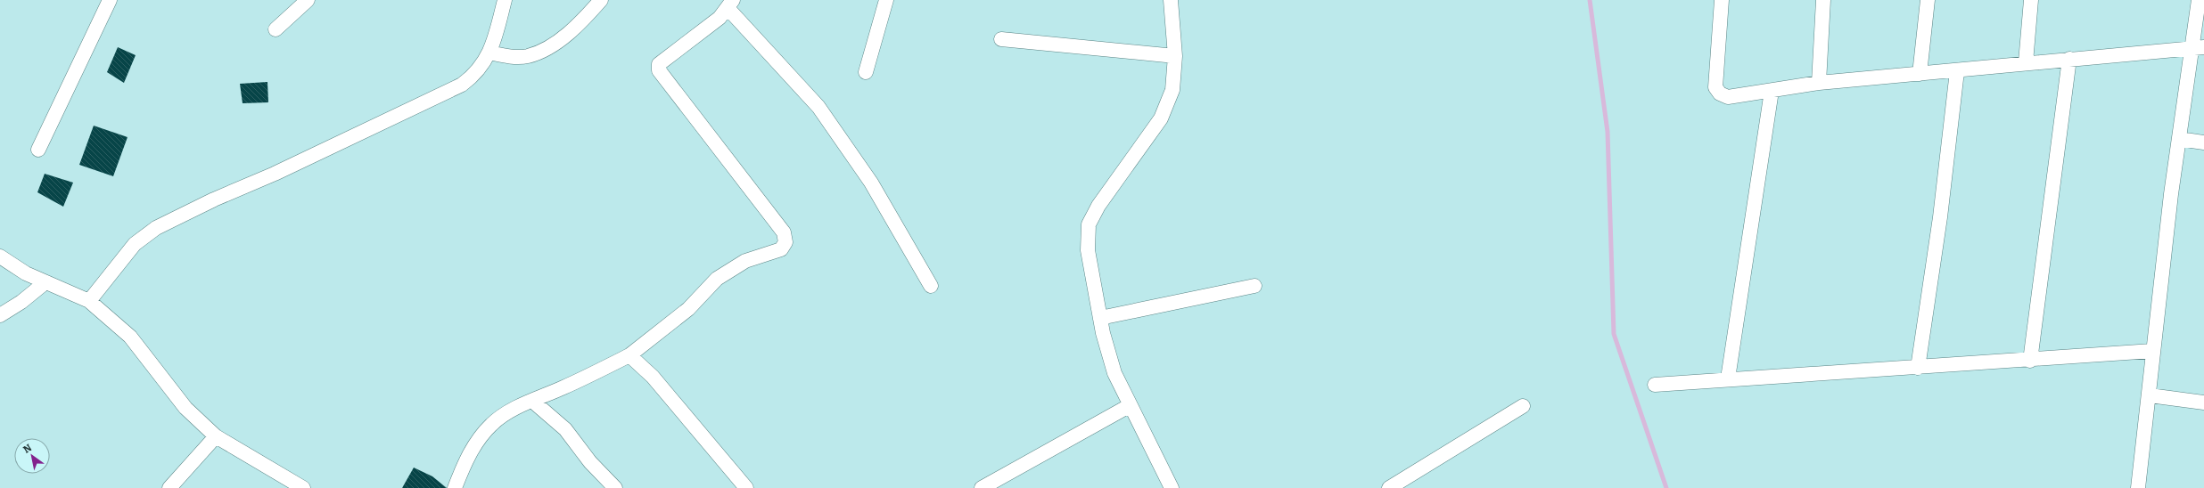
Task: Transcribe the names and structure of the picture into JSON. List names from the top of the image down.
{
  "north": "top left"
}
